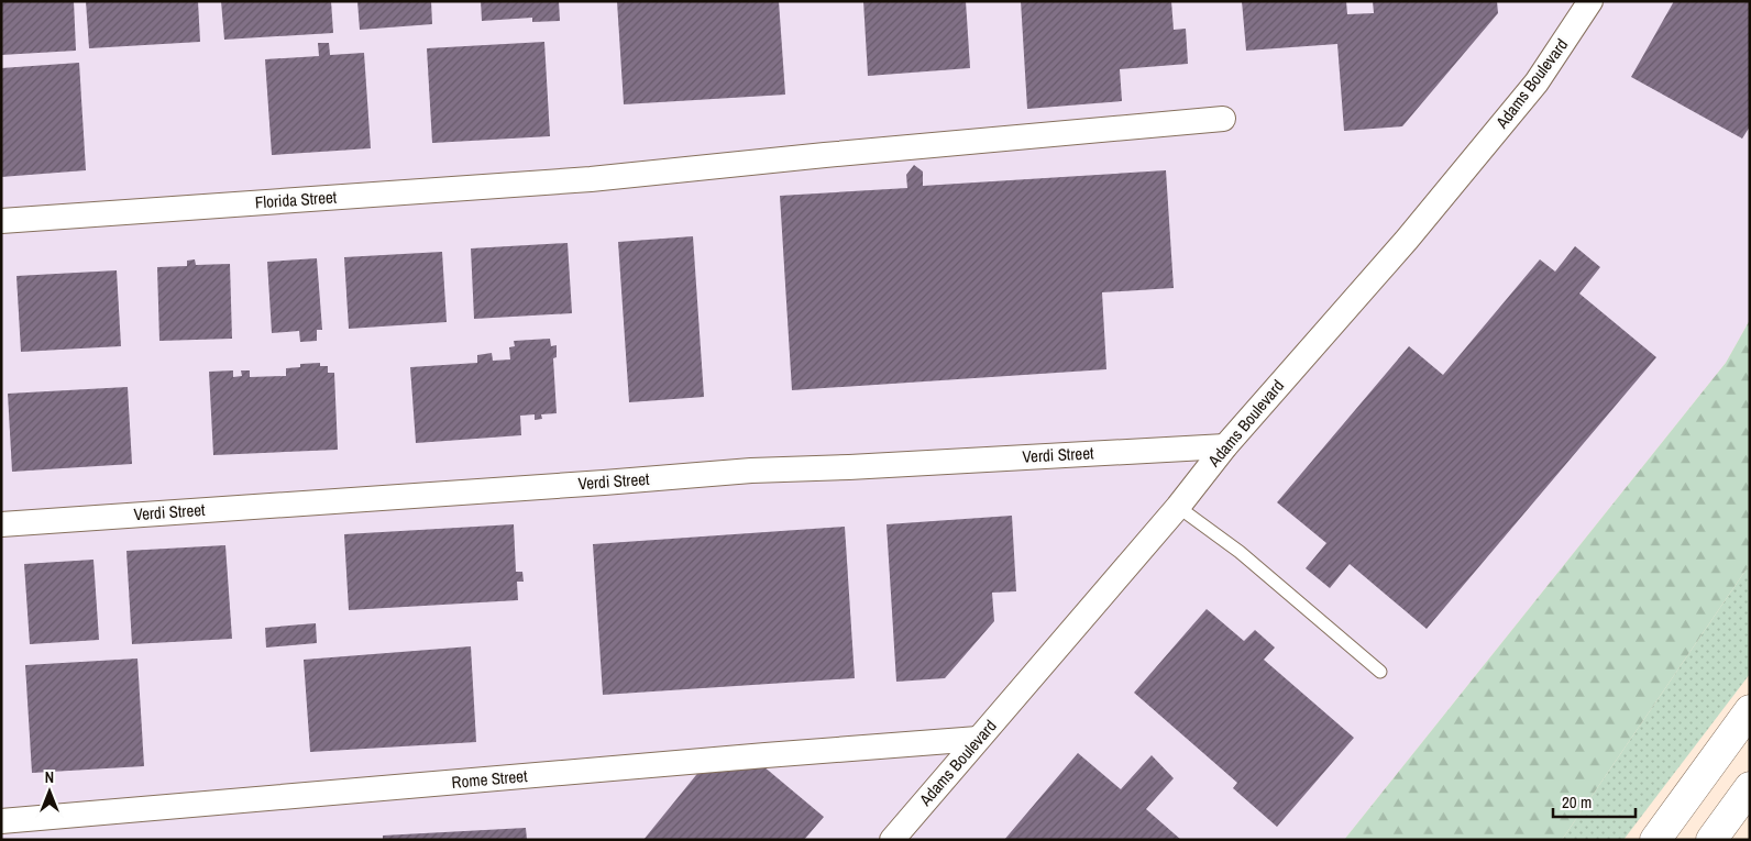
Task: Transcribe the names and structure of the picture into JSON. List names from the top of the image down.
{
  "streets": {
    "street": [
      "Adams Boulevard",
      "Florida Street",
      "Verdi Street",
      "Rome Street"
    ]
  },
  "crossings": [
    ["Adams Boulevard", "Verdi Street"],
    ["Adams Boulevard", "Rome Street"]
  ],
  "scale_bar": "20 m",
  "north": "top"
}
